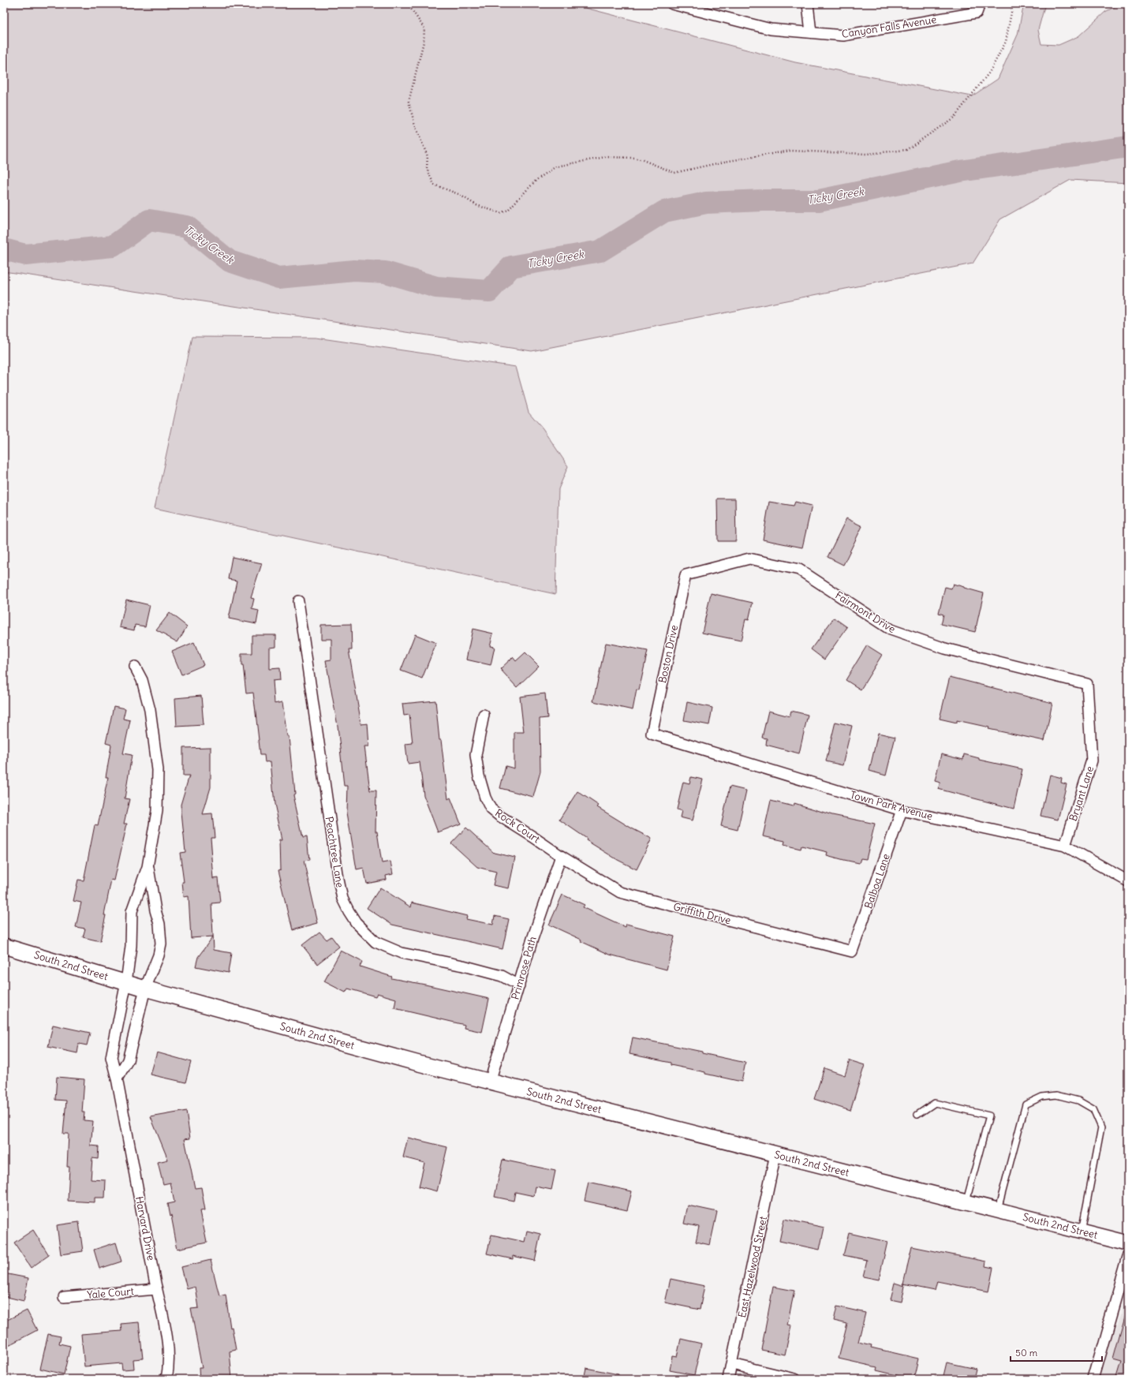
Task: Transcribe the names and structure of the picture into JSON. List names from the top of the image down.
{
  "streets": {
    "main road": ["South 2nd Street"],
    "street": [
      "Canyon Falls Avenue",
      "Fairmont Drive",
      "Boston Drive",
      "Bryant Lane",
      "Town Park Avenue",
      "Rock Court",
      "Peachtree Lane",
      "Balboa Lane",
      "Griffith Drive",
      "Primrose Path",
      "Harvard Drive",
      "East Hazelwood Street",
      "Yale Court"
    ]
  },
  "crossings": [
    ["Fairmont Drive", "Boston Drive"],
    ["Fairmont Drive", "Bryant Lane"],
    ["Boston Drive", "Town Park Avenue"],
    ["Bryant Lane", "Town Park Avenue"],
    ["Town Park Avenue", "Balboa Lane"],
    ["Rock Court", "Griffith Drive"],
    ["Rock Court", "Primrose Path"],
    ["Peachtree Lane", "Primrose Path"],
    ["Balboa Lane", "Griffith Drive"],
    ["Griffith Drive", "Primrose Path"],
    ["South 2nd Street", "Primrose Path"],
    ["South 2nd Street", "Harvard Drive"],
    ["South 2nd Street", "East Hazelwood Street"],
    ["Harvard Drive", "Yale Court"]
  ],
  "water": ["Ticky Creek"],
  "scale_bar": "50 m"
}
